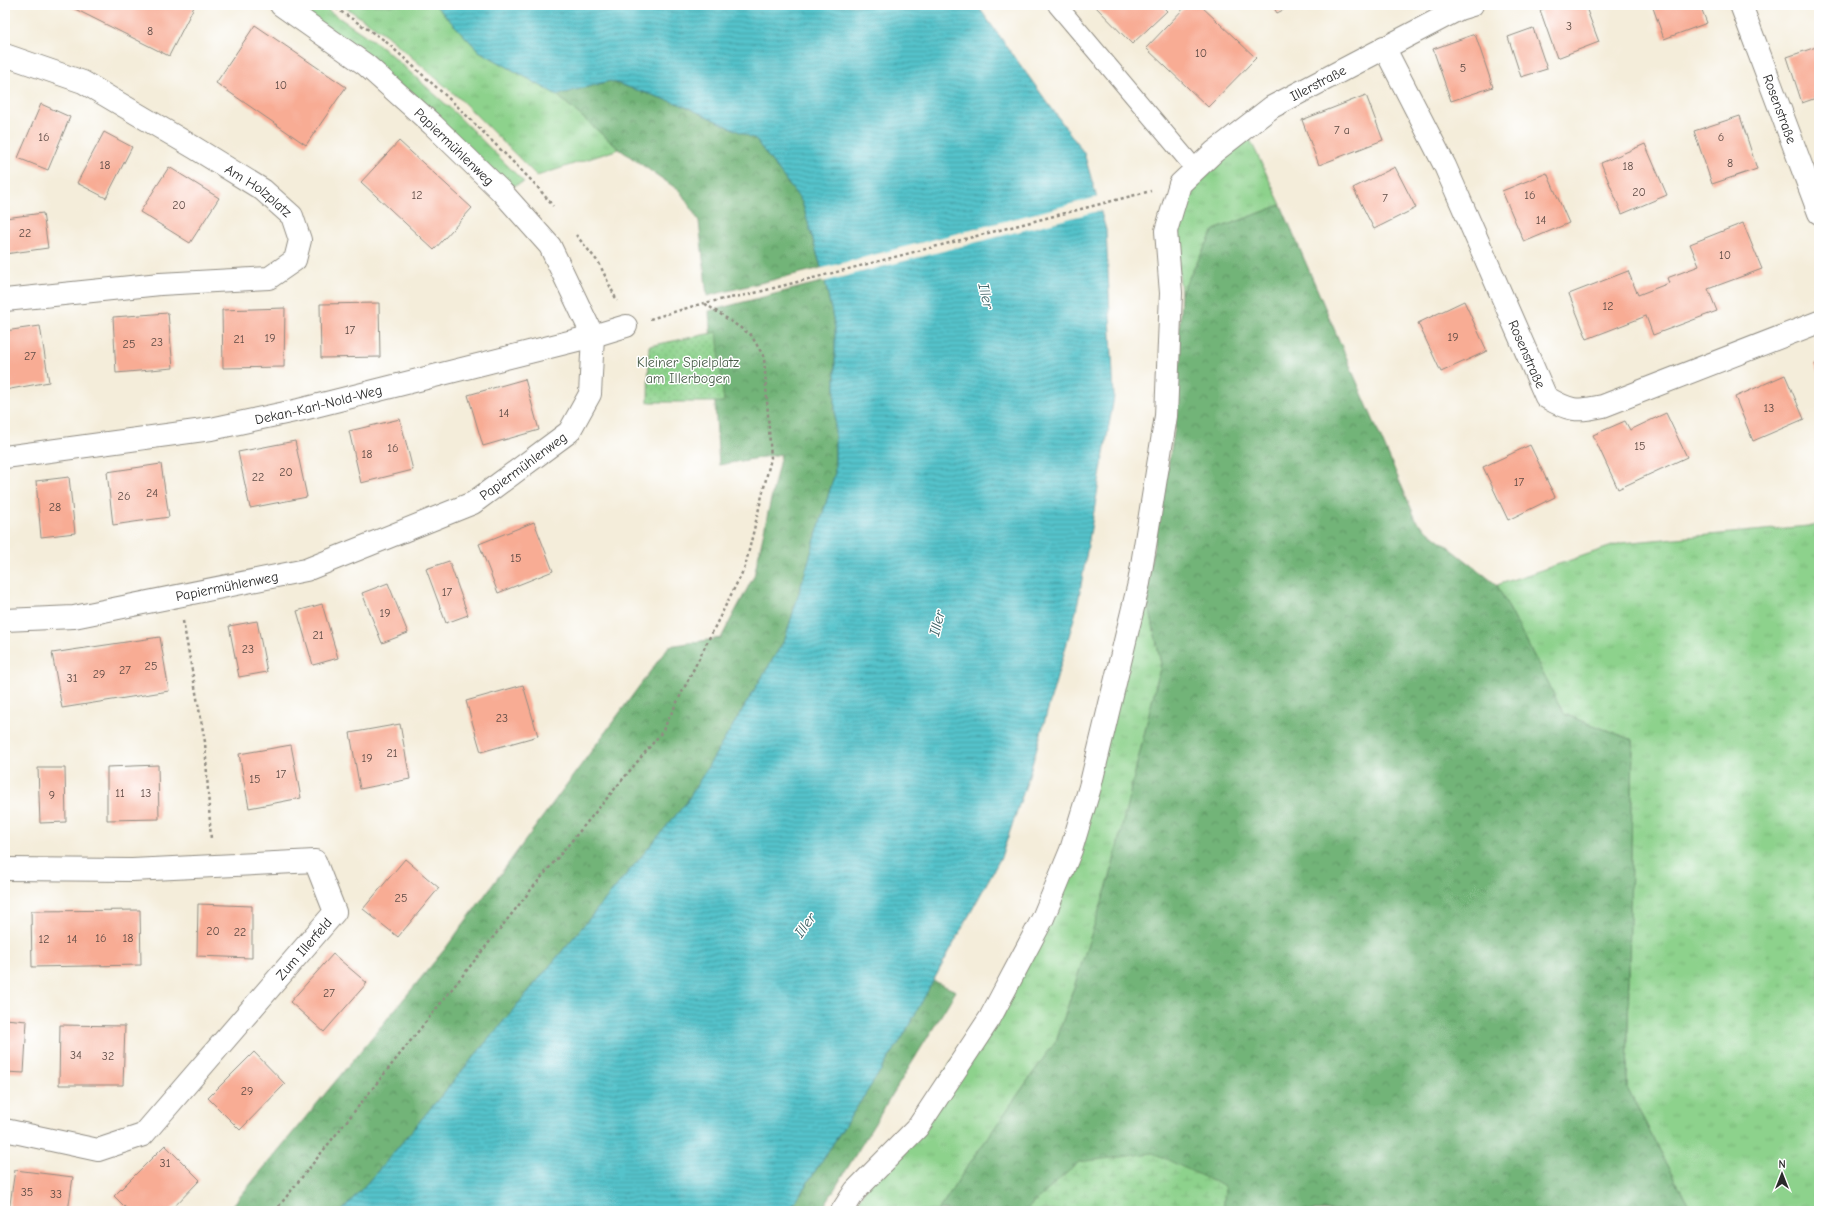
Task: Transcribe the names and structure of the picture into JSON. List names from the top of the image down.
{
  "streets": {
    "street": [
      "Illerstraße",
      "Rosenstraße",
      "Papiermühlenweg",
      "Am Holzplatz",
      "Dekan-Karl-Nold-Weg",
      "Zum Illerfeld"
    ]
  },
  "crossings": [
    ["Illerstraße", "Rosenstraße"],
    ["Papiermühlenweg", "Dekan-Karl-Nold-Weg"]
  ],
  "water": ["Iller"],
  "parks": ["Kleiner Spielplatz am Illerbogen"],
  "house_numbers": [
    "3",
    "8",
    "10",
    "5",
    "10",
    "7 a",
    "16",
    "6",
    "8",
    "18",
    "18",
    "20",
    "12",
    "16",
    "7",
    "20",
    "14",
    "22",
    "10",
    "12",
    "17",
    "19",
    "19",
    "21",
    "23",
    "25",
    "27",
    "13",
    "14",
    "15",
    "16",
    "18",
    "20",
    "22",
    "17",
    "24",
    "26",
    "28",
    "15",
    "17",
    "19",
    "21",
    "23",
    "25",
    "27",
    "29",
    "31",
    "23",
    "21",
    "19",
    "17",
    "15",
    "11",
    "13",
    "9",
    "25",
    "20",
    "22",
    "16",
    "18",
    "12",
    "14",
    "27",
    "34",
    "32",
    "29",
    "31",
    "35",
    "33"
  ],
  "north": "top"
}
